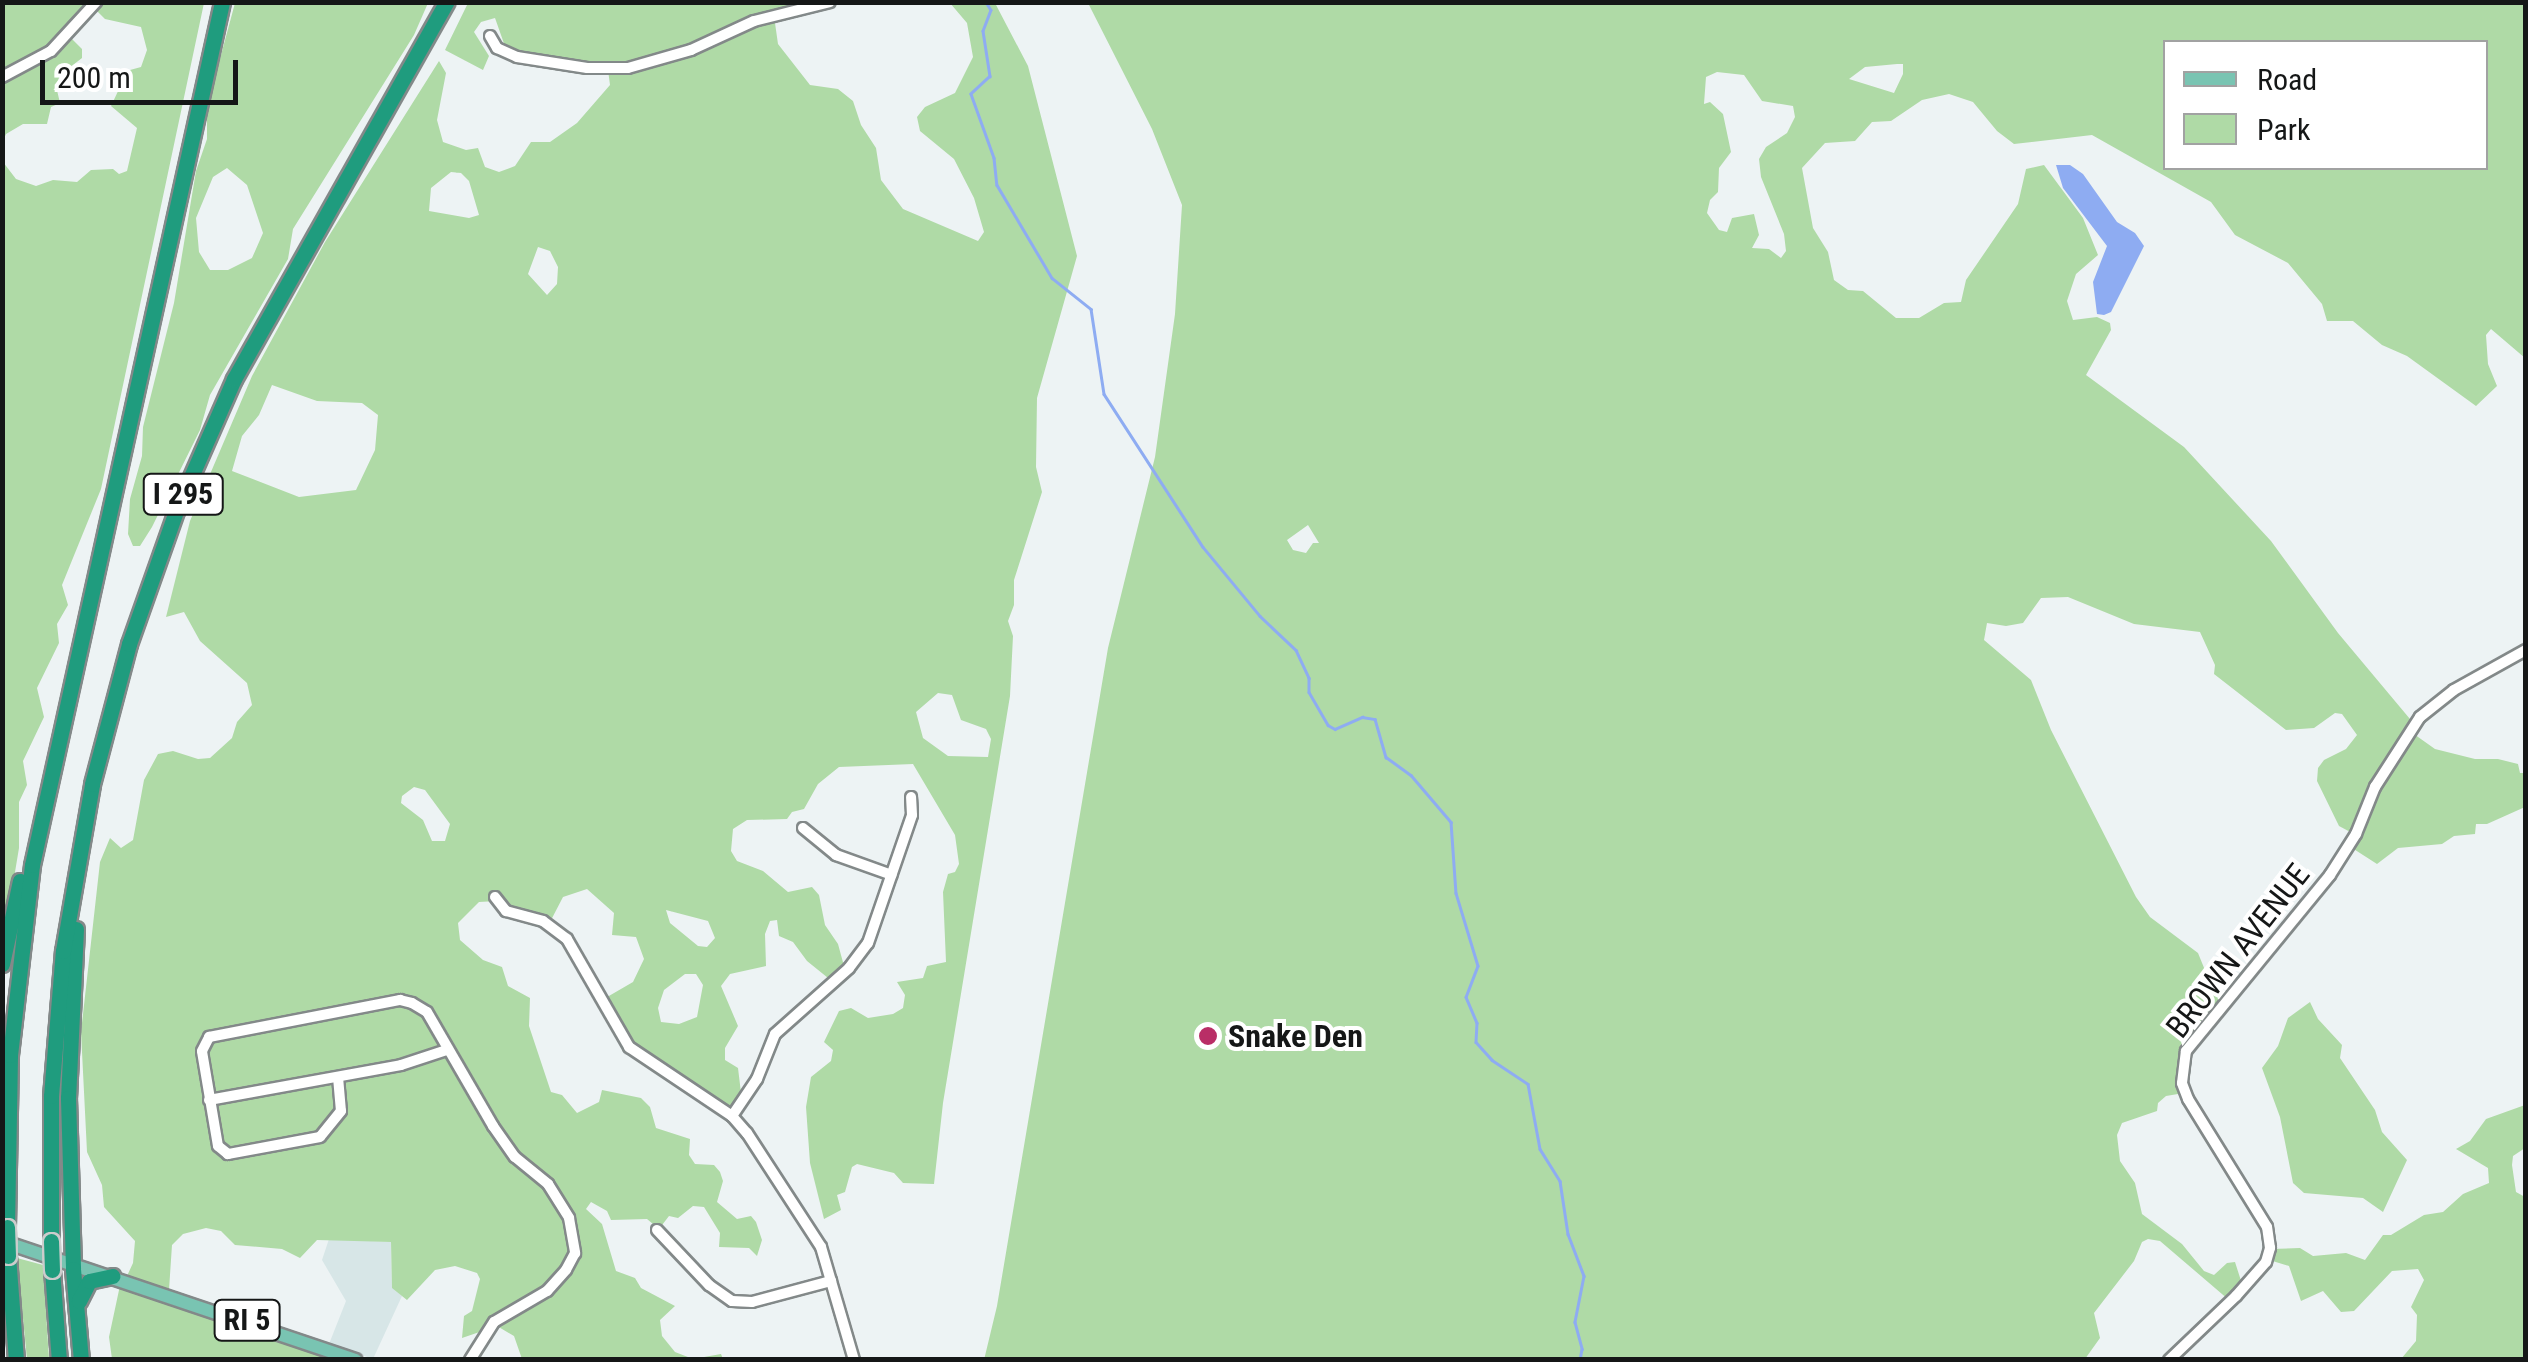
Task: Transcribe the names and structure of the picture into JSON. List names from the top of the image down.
{
  "streets": {
    "highway": ["I 295"],
    "main road": ["RI 5"],
    "street": ["BROWN AVENUE"]
  },
  "crossings": [
    ["I 295", "RI 5"]
  ],
  "places": ["Snake Den"],
  "legend": ["Road", "Park"],
  "scale_bar": "200 m"
}
